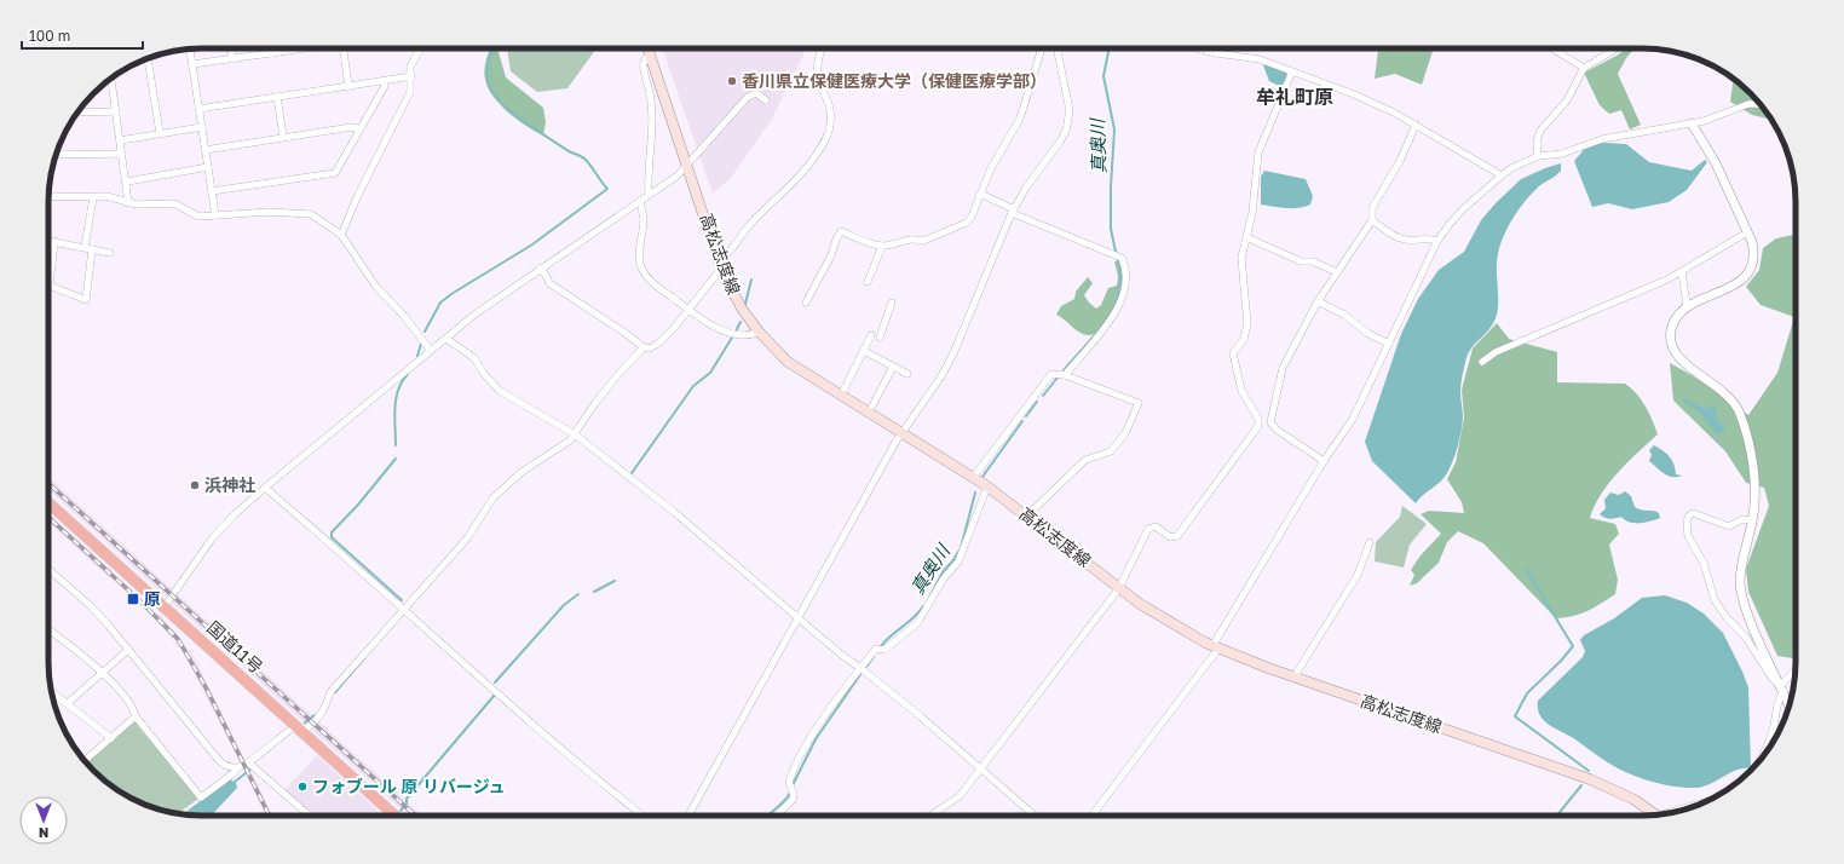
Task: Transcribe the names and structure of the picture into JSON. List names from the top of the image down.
{
  "streets": {
    "highway": ["国道11号"],
    "main road": ["高松志度線"]
  },
  "districts": ["牟礼町原"],
  "water": ["真奥川"],
  "places": {
    "other": ["香川県立保健医療大学（保健医療学部）", "浜神社", "フォブール 原 リバージュ"],
    "transit": ["原"]
  },
  "scale_bar": "100 m",
  "north": "bottom"
}
